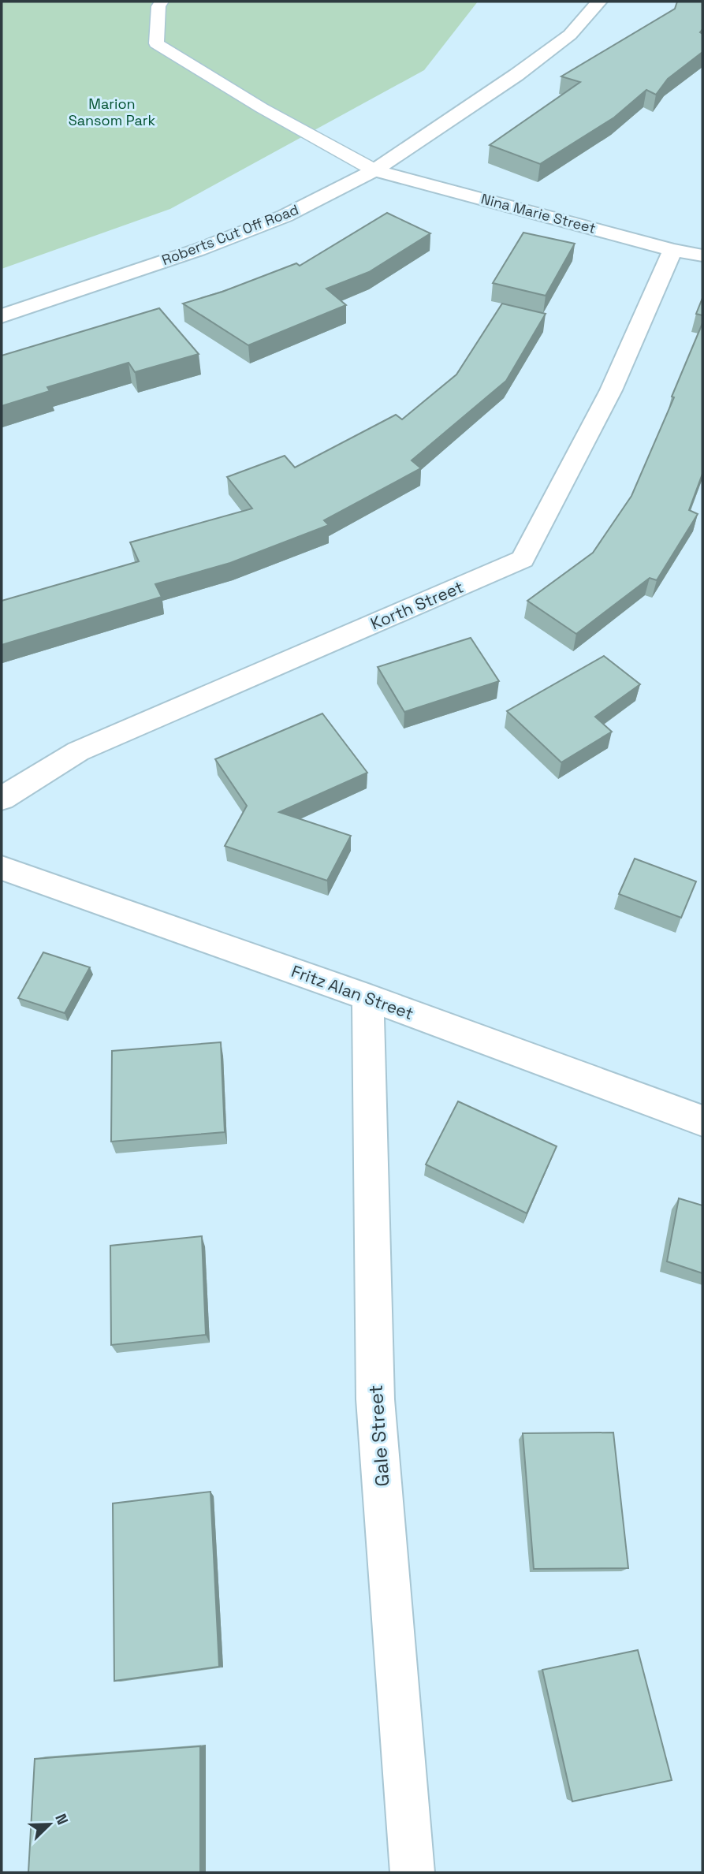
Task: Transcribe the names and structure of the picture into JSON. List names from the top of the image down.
{
  "streets": {
    "street": [
      "Nina Marie Street",
      "Roberts Cut Off Road",
      "Korth Street",
      "Fritz Alan Street",
      "Gale Street"
    ]
  },
  "crossings": [
    ["Nina Marie Street", "Roberts Cut Off Road"],
    ["Nina Marie Street", "Korth Street"],
    ["Fritz Alan Street", "Gale Street"]
  ],
  "parks": ["Marion Sansom Park"],
  "north": "top right"
}
